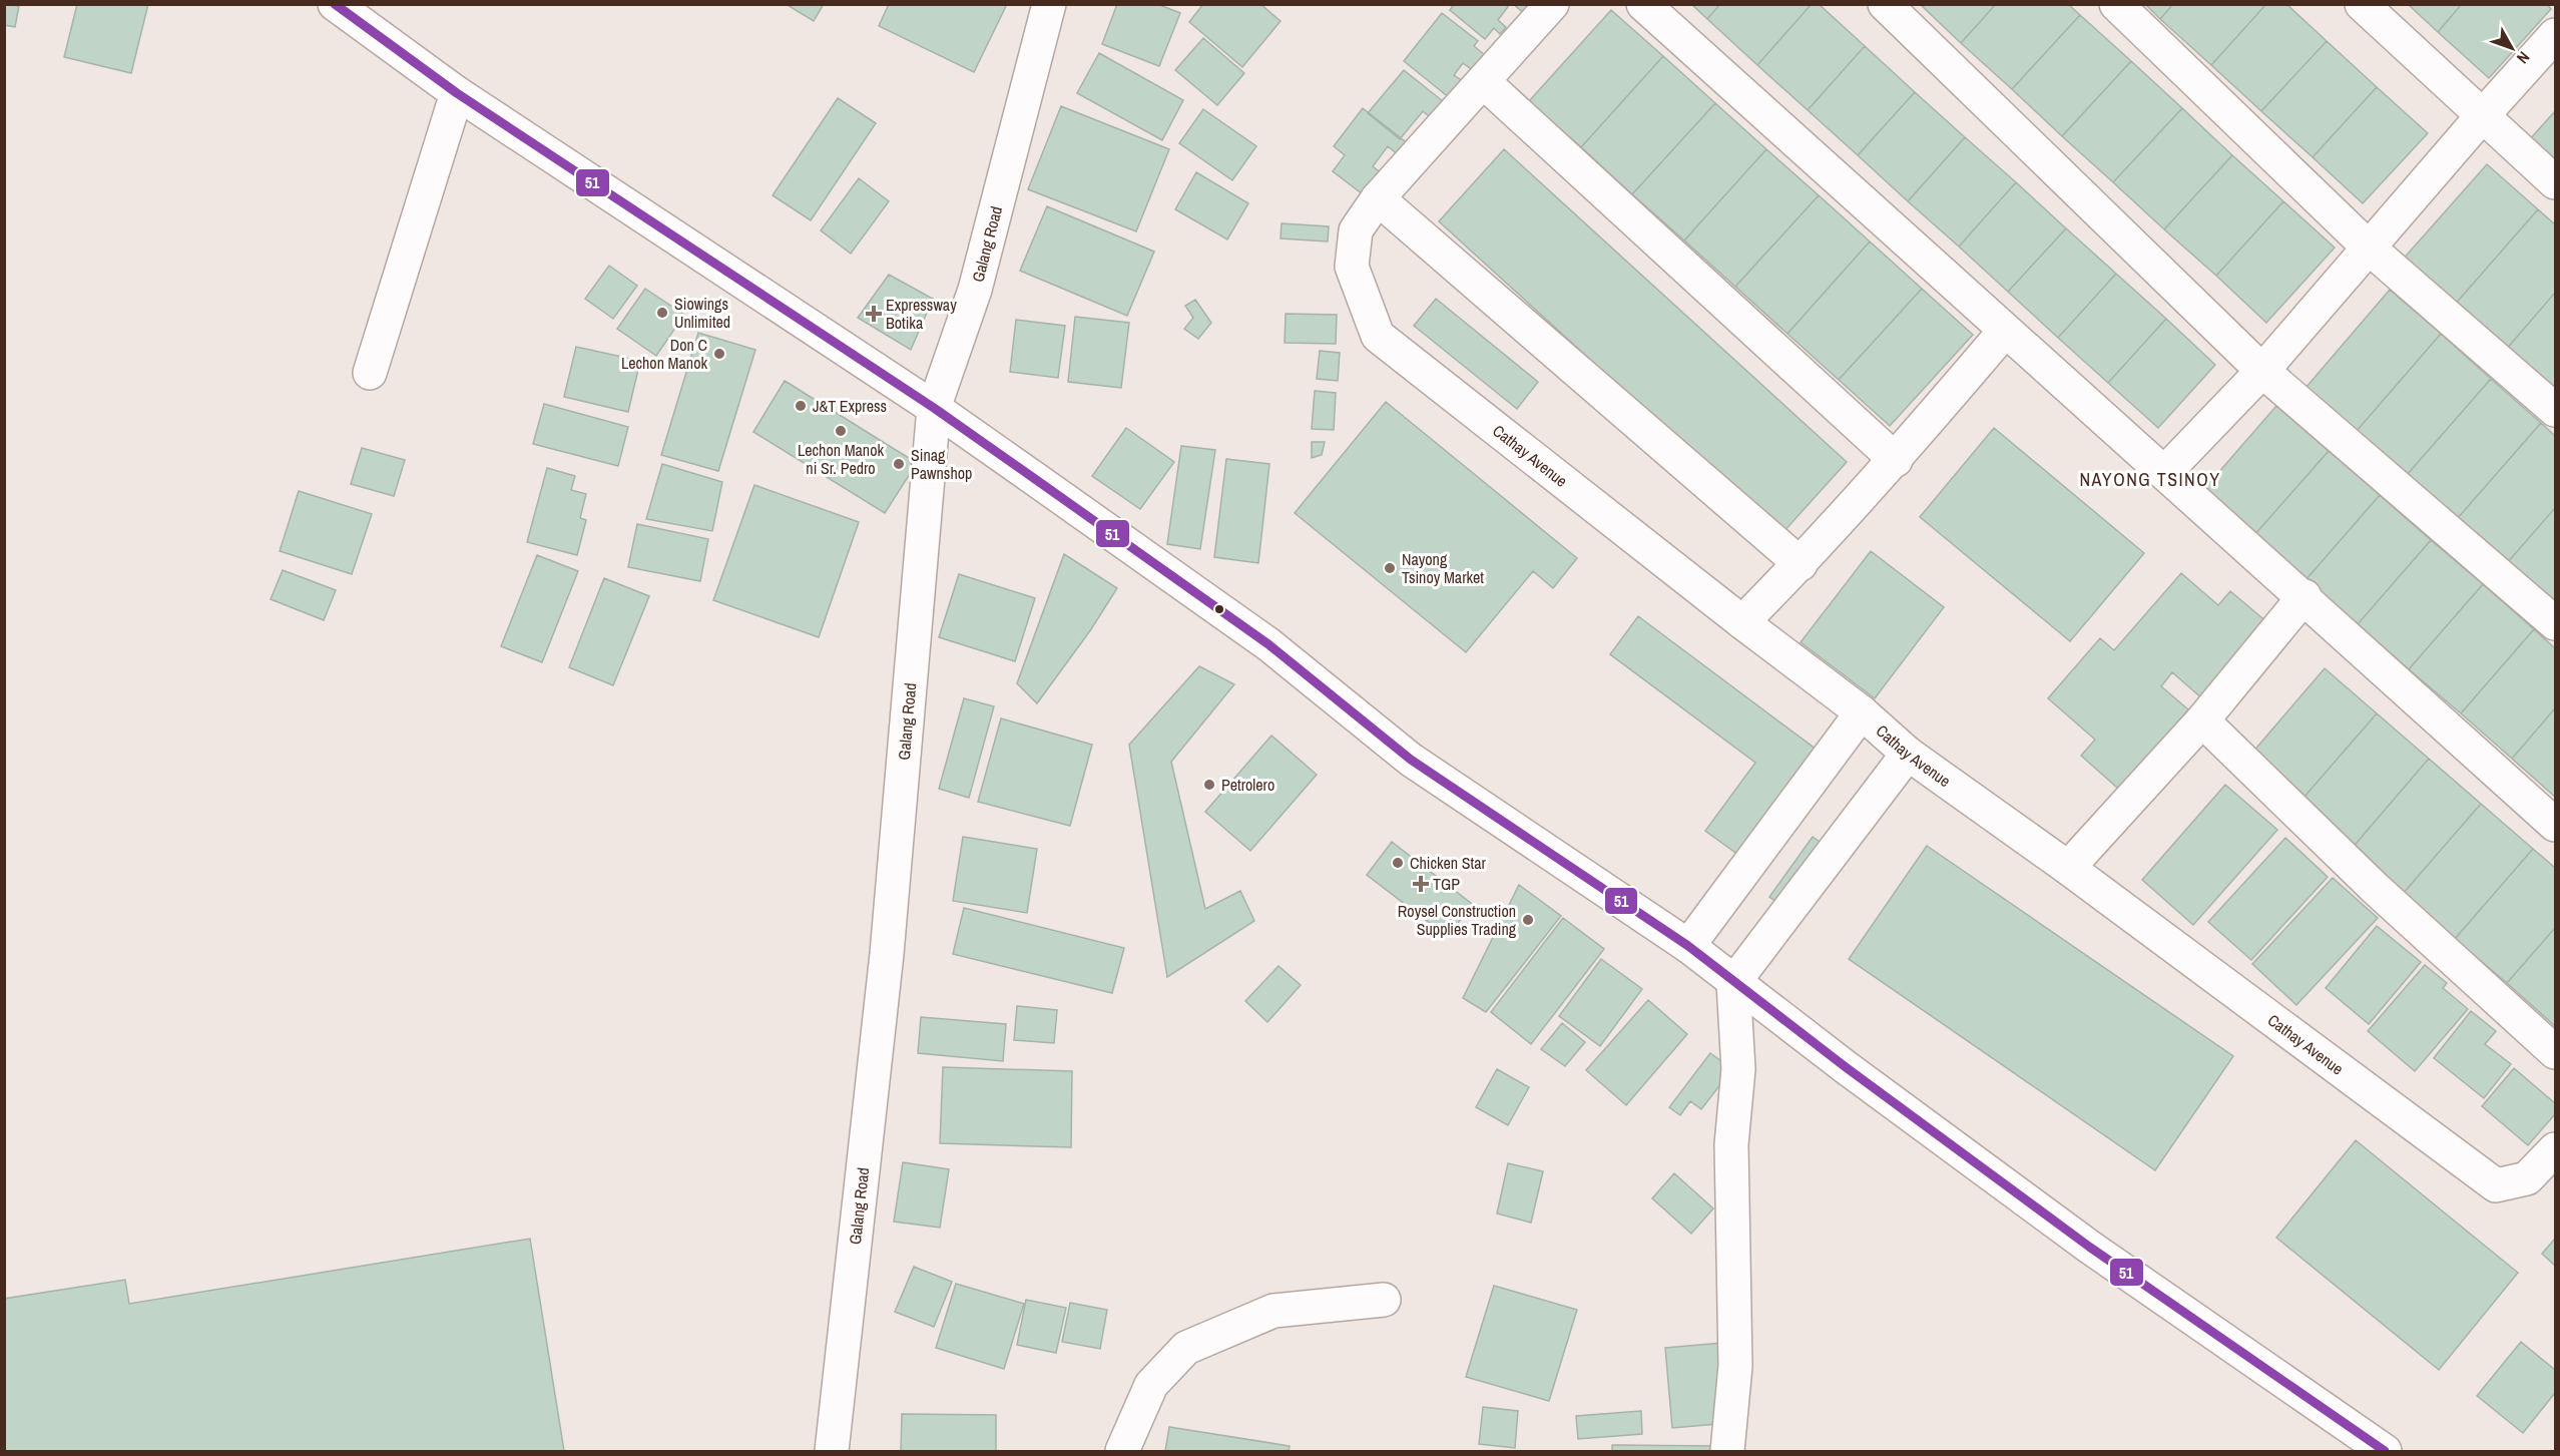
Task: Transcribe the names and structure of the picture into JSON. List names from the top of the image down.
{
  "streets": {
    "street": ["Galang Road", "Cathay Avenue"]
  },
  "districts": ["NAYONG TSINOY"],
  "places": {
    "other": [
      "Siowings Unlimited",
      "Don C Lechon Manok",
      "J&T Express",
      "Lechon Manok ni Sr. Pedro",
      "Sinag Pawnshop",
      "Nayong Tsinoy Market",
      "Petrolero",
      "Chicken Star",
      "Roysel Construction Supplies Trading"
    ],
    "health": ["Expressway Botika", "TGP"]
  },
  "lines": ["transit line 51"],
  "north": "bottom right"
}
